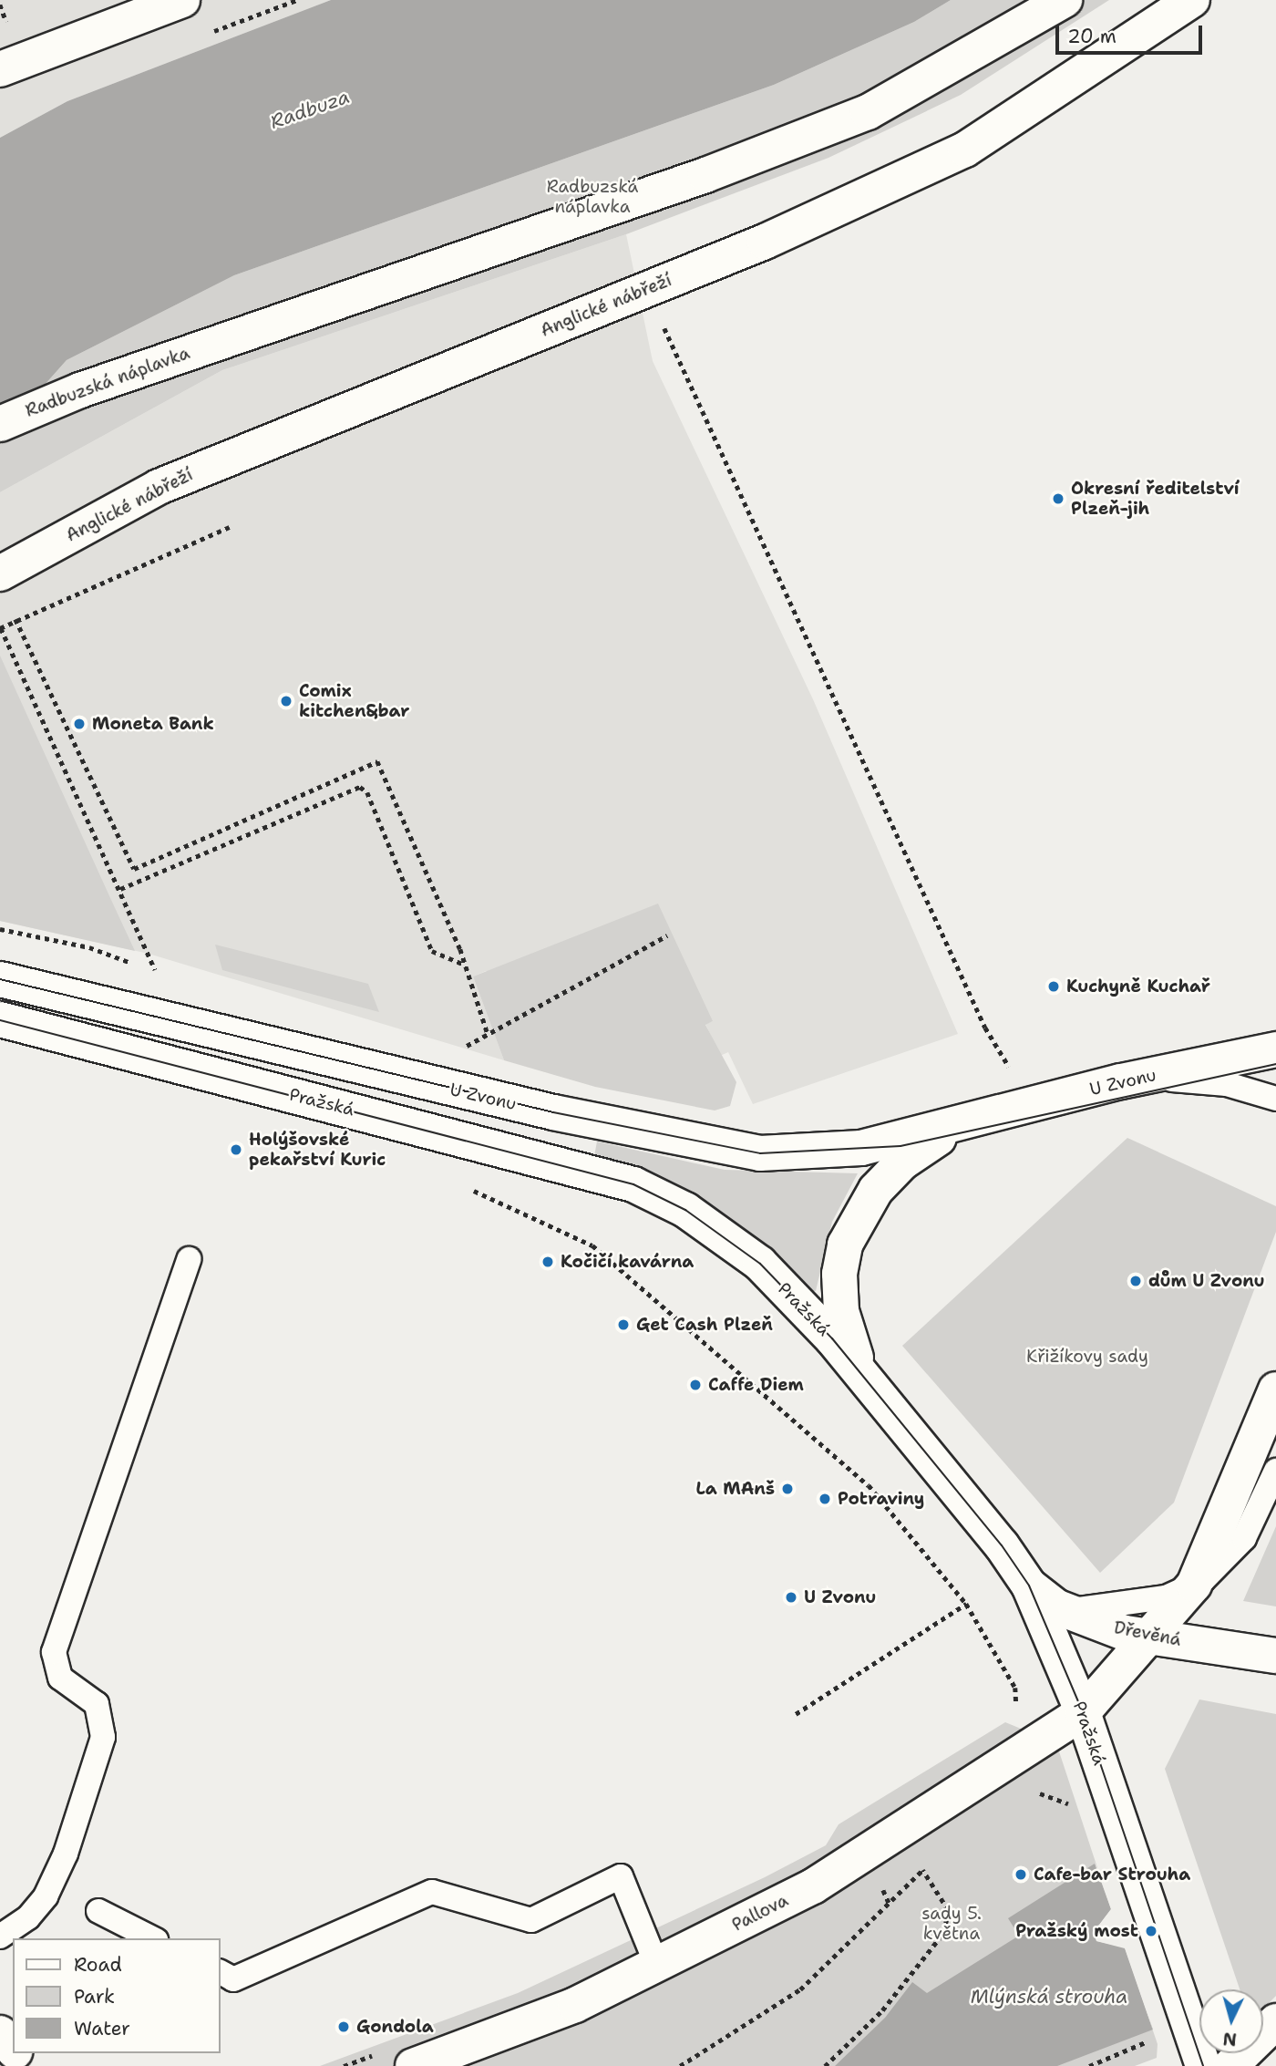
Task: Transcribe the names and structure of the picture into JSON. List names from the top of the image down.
{
  "streets": {
    "street": [
      "Anglické nábřeží",
      "Radbuzská náplavka",
      "U Zvonu",
      "Pražská",
      "Dřevěná",
      "Pallova"
    ]
  },
  "crossings": [
    ["U Zvonu", "Pražská"],
    ["Pražská", "Dřevěná"],
    ["Pražská", "Pallova"]
  ],
  "water": ["Radbuza", "Mlýnská strouha"],
  "parks": ["Radbuzská náplavka", "Křižíkovy sady", "sady 5. května"],
  "places": [
    "Okresní ředitelství Plzeň-jih",
    "Comix kitchen&bar",
    "Moneta Bank",
    "Kuchyně Kuchař",
    "Holýšovské pekařství Kuric",
    "Kočičí kavárna",
    "dům U Zvonu",
    "Get Cash Plzeň",
    "Caffe Diem",
    "La MAnš",
    "Potraviny",
    "U Zvonu",
    "Cafe-bar Strouha",
    "Pražský most",
    "Gondola"
  ],
  "legend": ["Road", "Park", "Water"],
  "scale_bar": "20 m",
  "north": "bottom"
}
